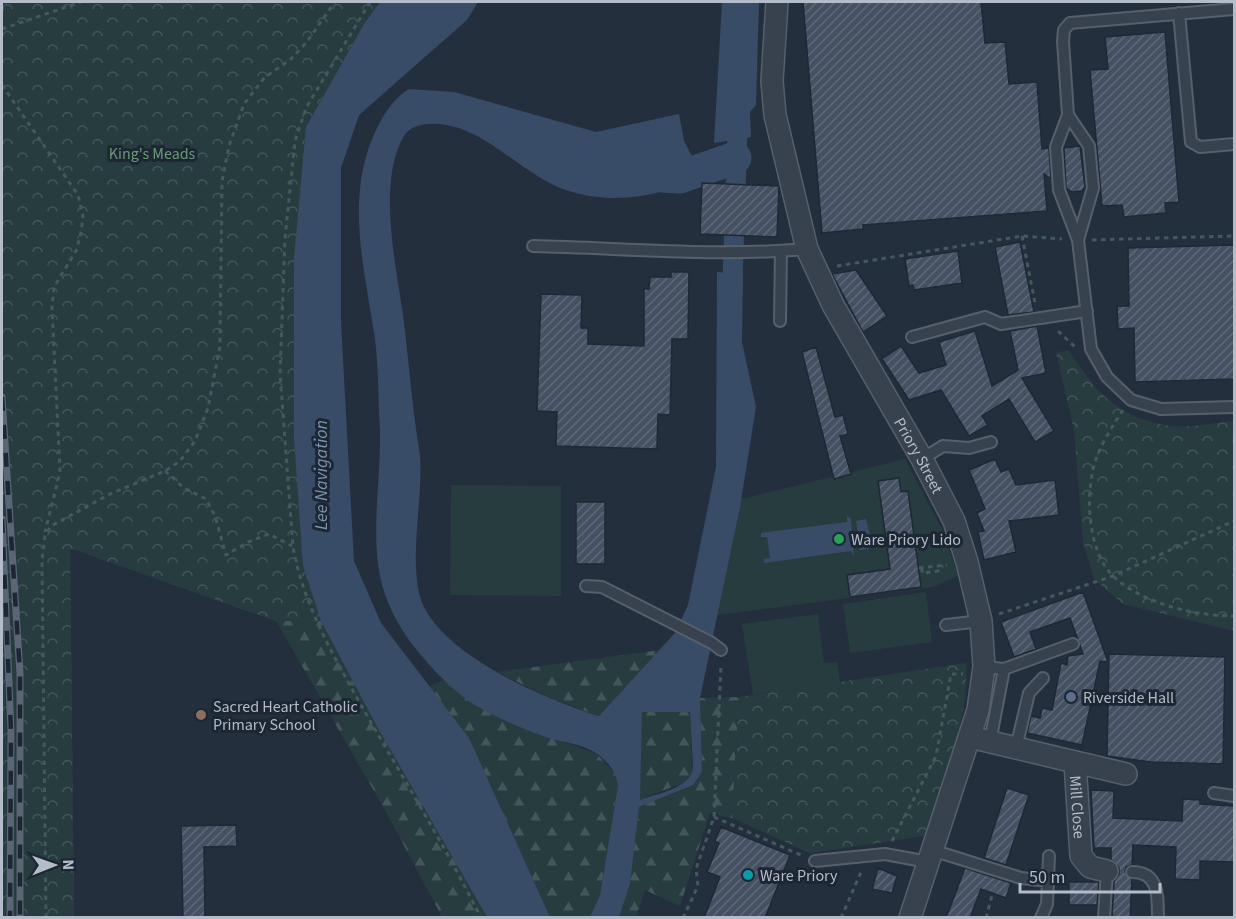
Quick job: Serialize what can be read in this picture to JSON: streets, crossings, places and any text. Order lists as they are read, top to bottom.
{
  "streets": {
    "street": ["Priory Street", "Mill Close"]
  },
  "crossings": [
    ["Priory Street", "Mill Close"]
  ],
  "water": ["Lee Navigation"],
  "parks": ["King's Meads"],
  "places": [
    "Ware Priory Lido",
    "Riverside Hall",
    "Sacred Heart Catholic Primary School",
    "Ware Priory"
  ],
  "scale_bar": "50 m",
  "north": "right"
}
